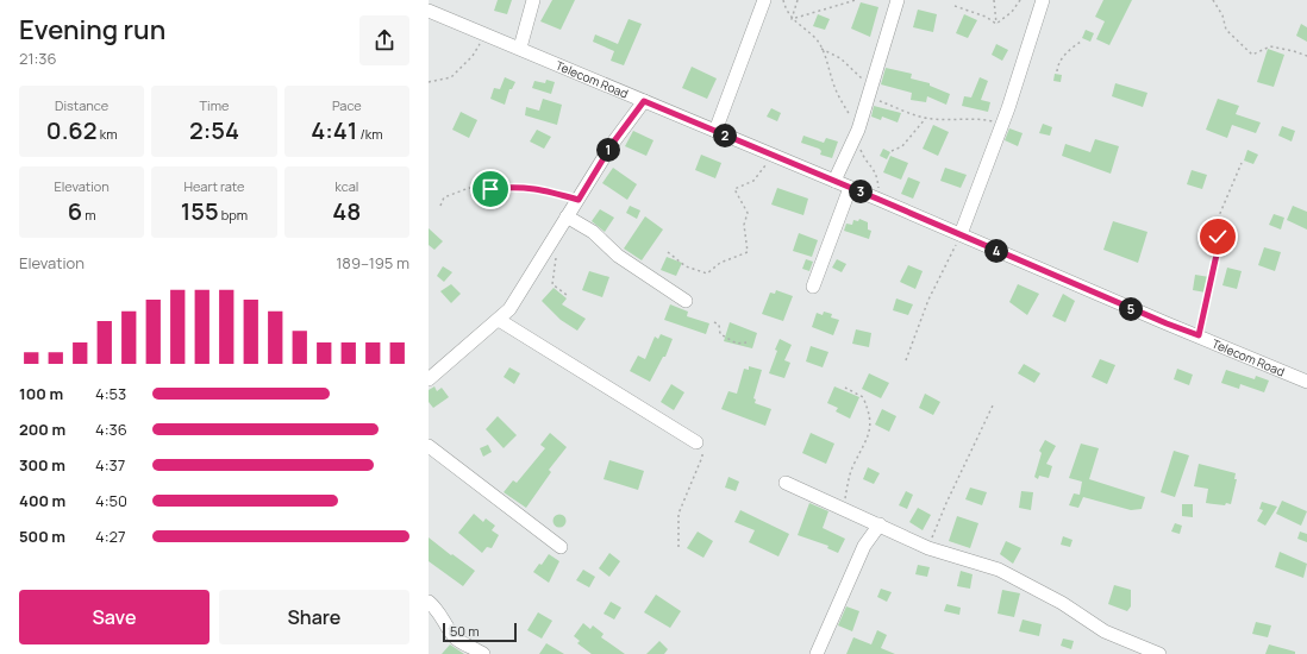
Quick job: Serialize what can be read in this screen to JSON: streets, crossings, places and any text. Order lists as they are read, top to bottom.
{
  "streets": {
    "street": ["Telecom Road"]
  },
  "scale_bar": "50 m",
  "page": {
    "heading": ["Evening run", "21:36"],
    "stats": [
      ["Distance", "0.62 km"],
      ["Time", "2:54"],
      ["Pace", "4:41 /km"],
      ["Elevation", "6 m"],
      ["Heart rate", "155 bpm"],
      ["kcal", "48"]
    ],
    "pins": [
      "2",
      "1",
      "3",
      "4",
      "5"
    ],
    "chart": ["Elevation", "189–195 m"],
    "list": [
      {
        "name": "100 m",
        "note": "4:53"
      },
      {
        "name": "200 m",
        "note": "4:36"
      },
      {
        "name": "300 m",
        "note": "4:37"
      },
      {
        "name": "400 m",
        "note": "4:50"
      },
      {
        "name": "500 m",
        "note": "4:27"
      }
    ],
    "buttons": ["Save", "Share"],
    "scale": "50 m"
  }
}
